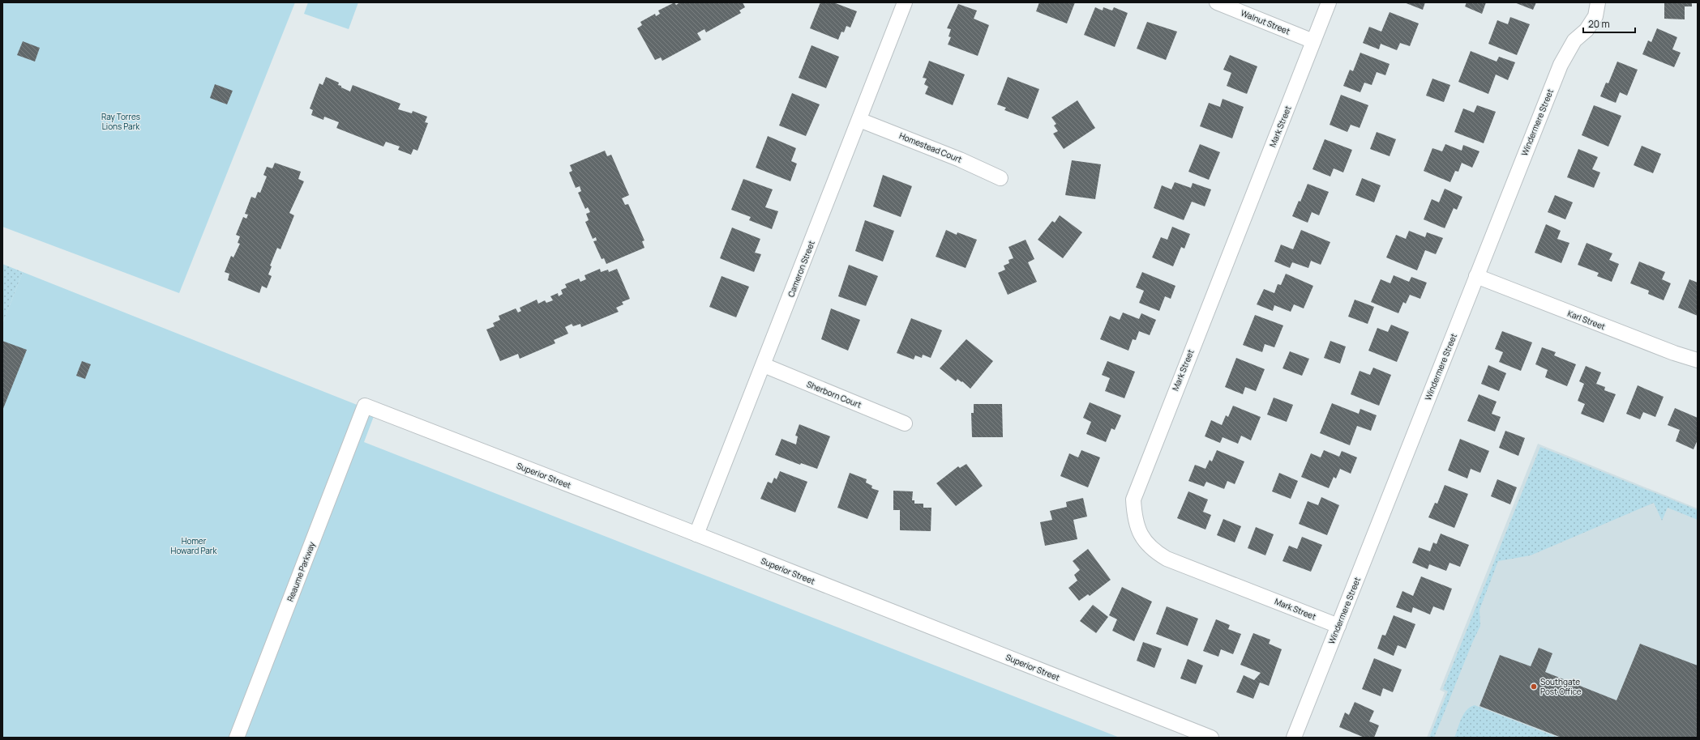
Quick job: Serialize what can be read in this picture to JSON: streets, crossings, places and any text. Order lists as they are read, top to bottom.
{
  "streets": {
    "street": [
      "Walnut Street",
      "Windermere Street",
      "Mark Street",
      "Homestead Court",
      "Cameron Street",
      "Karl Street",
      "Sherborn Court",
      "Superior Street",
      "Reaume Parkway"
    ]
  },
  "crossings": [
    ["Walnut Street", "Mark Street"],
    ["Windermere Street", "Mark Street"],
    ["Windermere Street", "Karl Street"],
    ["Homestead Court", "Cameron Street"],
    ["Cameron Street", "Sherborn Court"],
    ["Cameron Street", "Superior Street"],
    ["Superior Street", "Reaume Parkway"]
  ],
  "parks": ["Ray Torres Lions Park", "Homer Howard Park"],
  "places": ["Southgate Post Office"],
  "scale_bar": "20 m"
}
